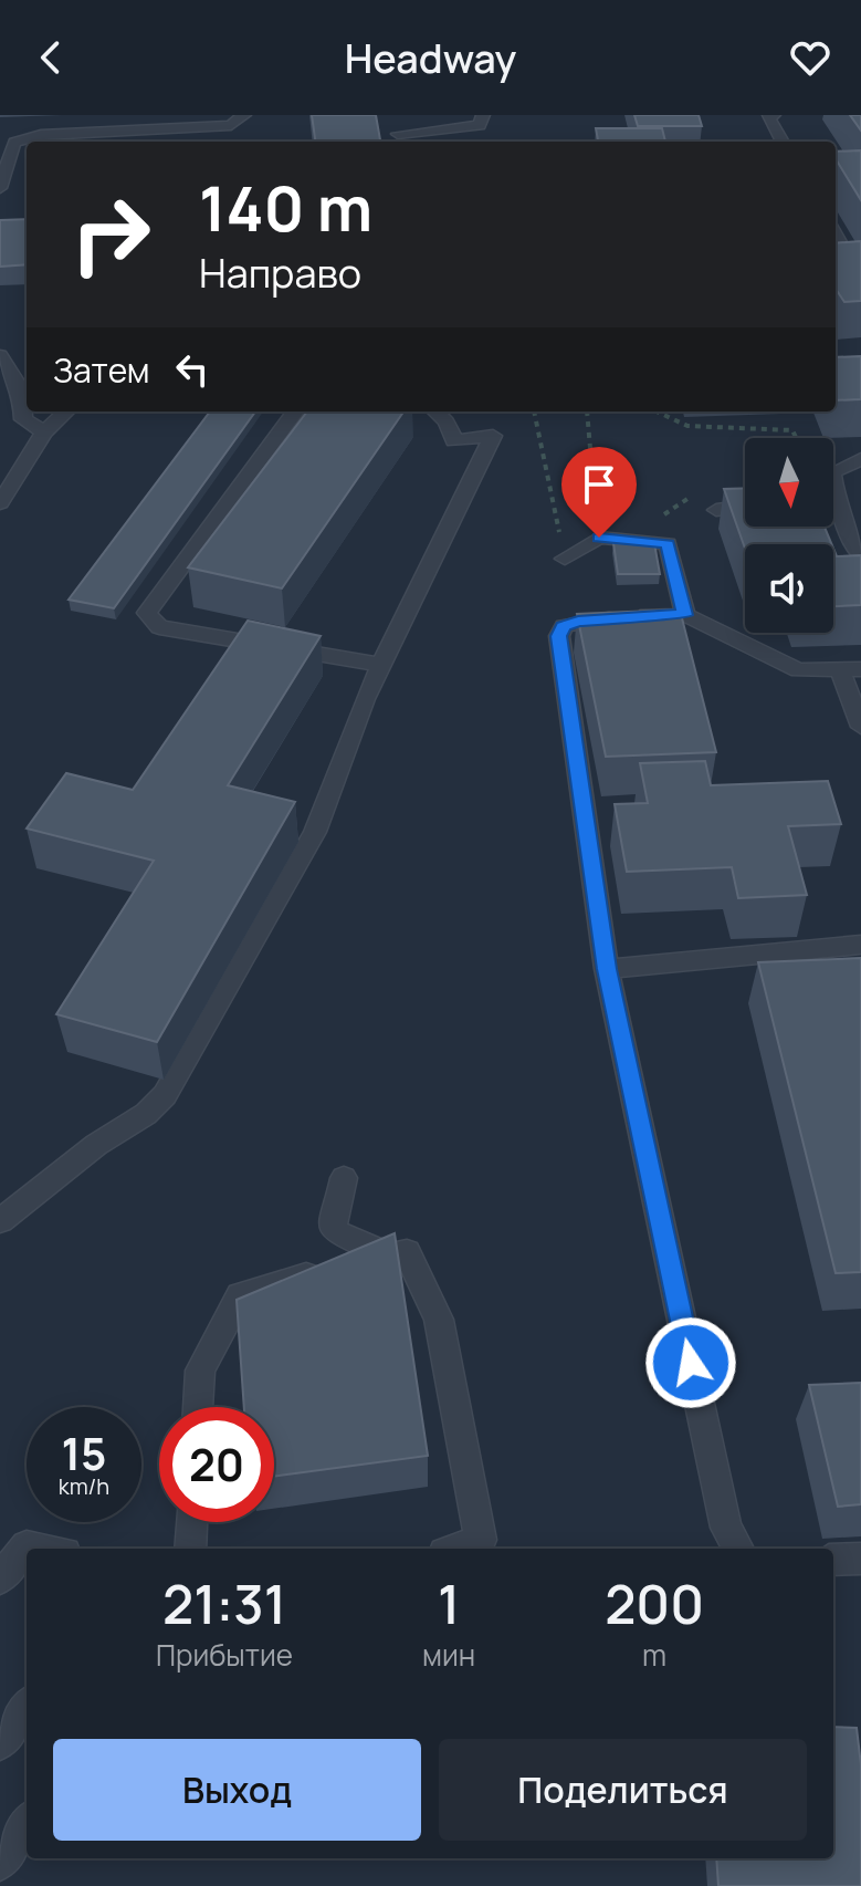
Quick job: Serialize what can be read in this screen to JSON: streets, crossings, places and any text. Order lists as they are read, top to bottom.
{
  "north": "bottom",
  "page": {
    "header": "Headway",
    "turn": ["140 m", "Направо"],
    "then": "Затем",
    "speed": "15 km/h",
    "limit": "20",
    "eta": [
      "21:31",
      "Прибытие",
      "1",
      "мин",
      "200",
      "m"
    ],
    "buttons": ["Выход", "Поделиться"]
  }
}
